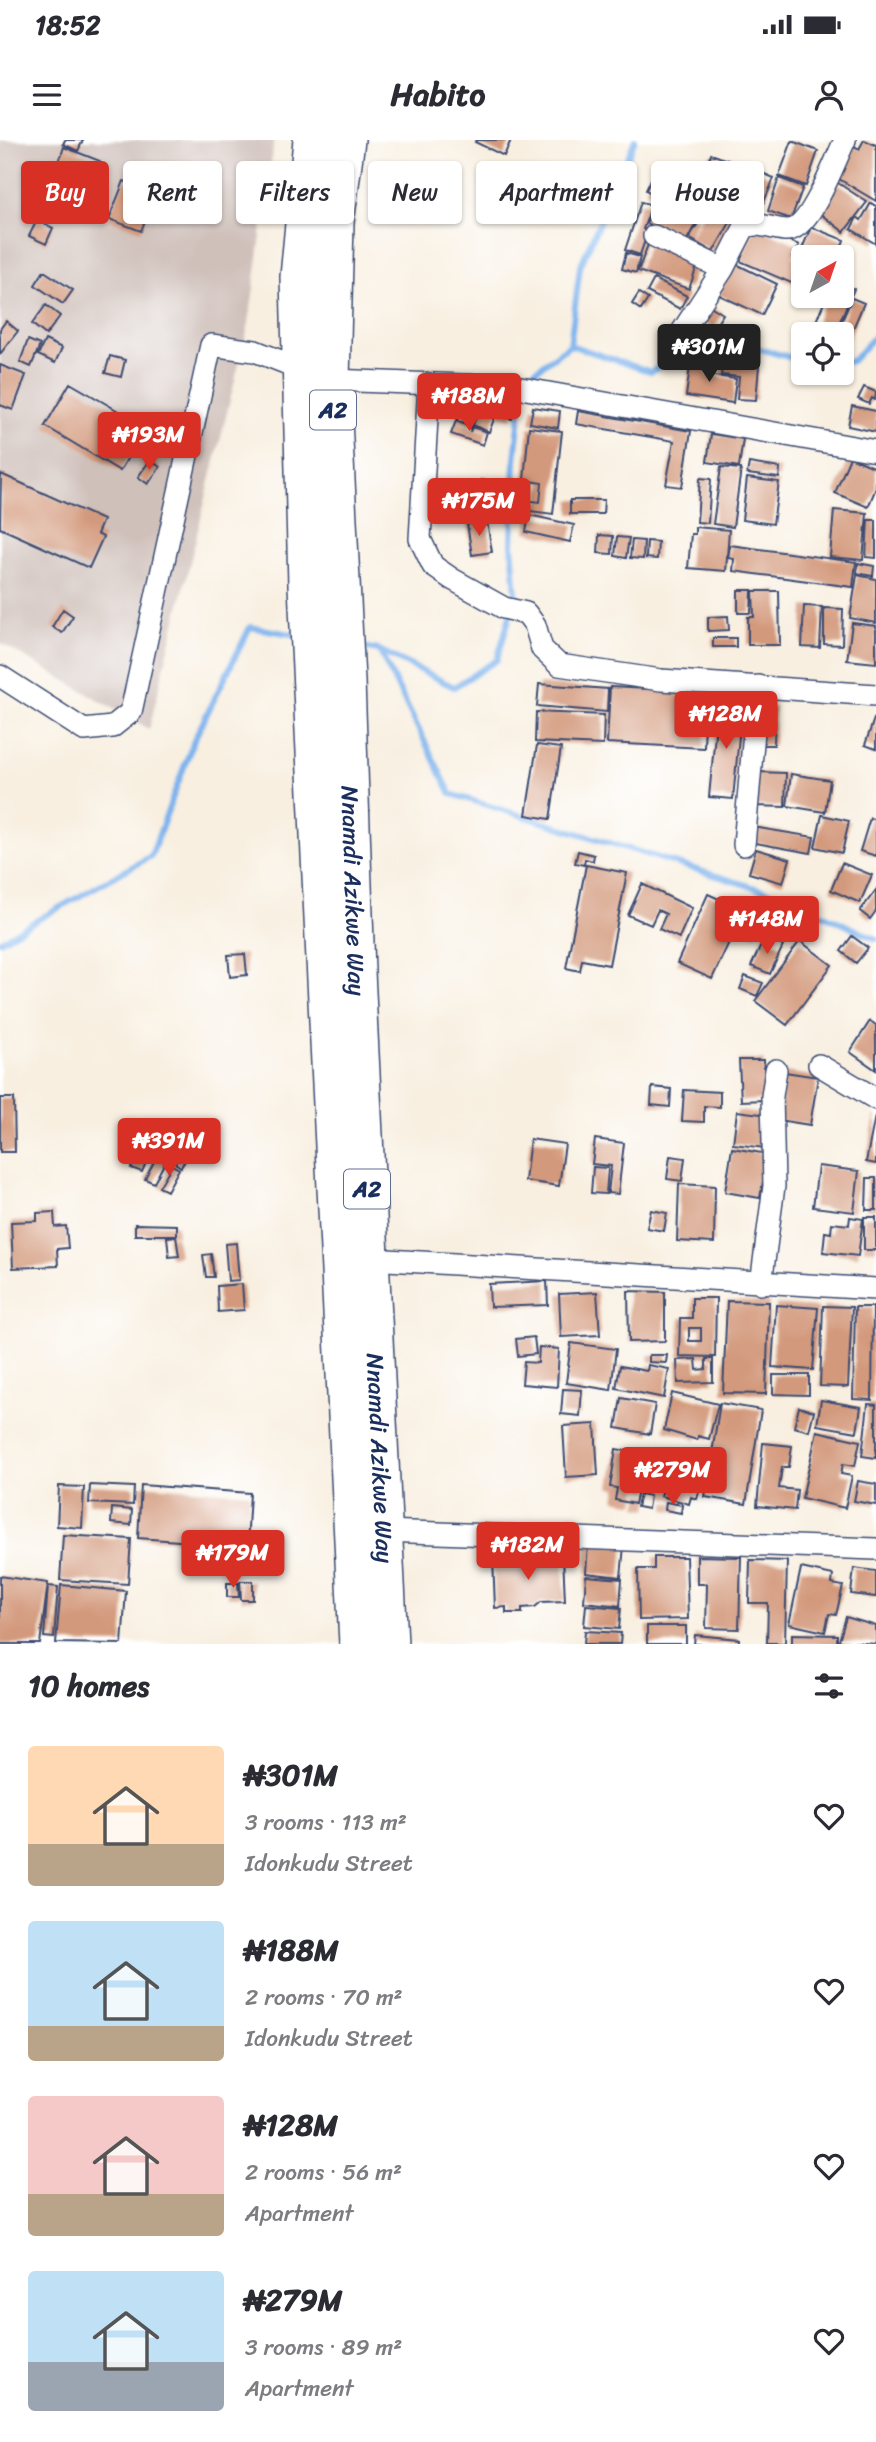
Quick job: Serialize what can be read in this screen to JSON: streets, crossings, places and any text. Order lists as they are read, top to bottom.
{
  "streets": {
    "highway": ["A2", "Nnamdi Azikwe Way"]
  },
  "north": "top right",
  "page": {
    "status": "18:52",
    "header": "Habito",
    "chip": [
      "Buy",
      "Rent",
      "Filters",
      "New",
      "Apartment",
      "House"
    ],
    "price": [
      "₦301M",
      "₦188M",
      "₦193M",
      "₦175M",
      "₦128M",
      "₦148M",
      "₦391M",
      "₦279M",
      "₦182M",
      "₦179M"
    ],
    "heading": "10 homes",
    "list": [
      {
        "name": "₦301M",
        "note": "3 rooms · 113 m² · Idonkudu Street"
      },
      {
        "name": "₦188M",
        "note": "2 rooms · 70 m² · Idonkudu Street"
      },
      {
        "name": "₦128M",
        "note": "2 rooms · 56 m² · Apartment"
      },
      {
        "name": "₦279M",
        "note": "3 rooms · 89 m² · Apartment"
      }
    ]
  }
}
